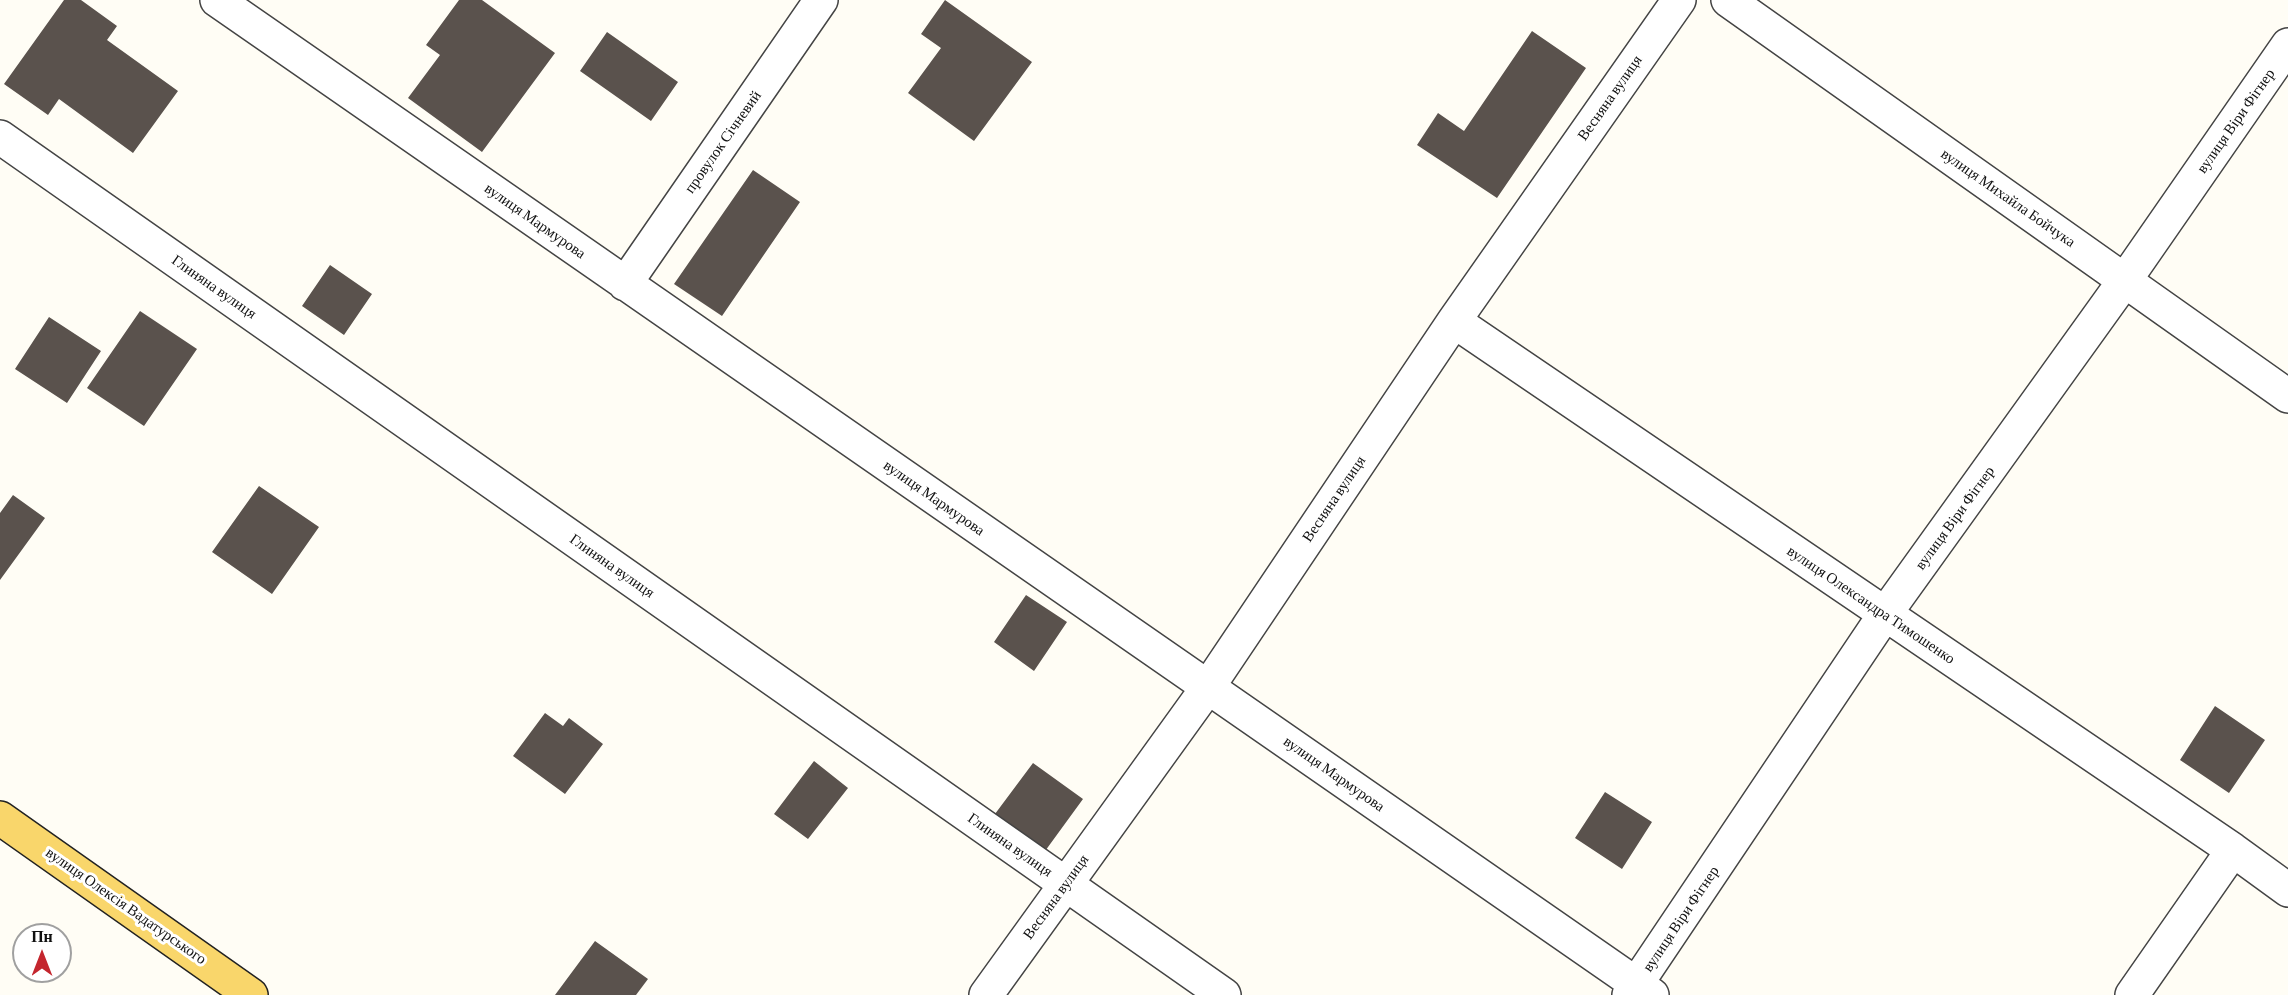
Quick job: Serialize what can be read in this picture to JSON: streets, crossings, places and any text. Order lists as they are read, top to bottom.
{
  "streets": {
    "main road": ["вулиця Олексія Вадатурського"],
    "street": [
      "Весняна вулиця",
      "вулиця Віри Фігнер",
      "провулок Січневий",
      "вулиця Михайла Бойчука",
      "вулиця Мармурова",
      "Глиняна вулиця",
      "вулиця Олександра Тимошенко"
    ]
  },
  "crossings": [
    ["Весняна вулиця", "вулиця Мармурова"],
    ["Весняна вулиця", "Глиняна вулиця"],
    ["Весняна вулиця", "вулиця Олександра Тимошенко"],
    ["вулиця Віри Фігнер", "вулиця Михайла Бойчука"],
    ["вулиця Віри Фігнер", "вулиця Мармурова"],
    ["вулиця Віри Фігнер", "вулиця Олександра Тимошенко"],
    ["провулок Січневий", "вулиця Мармурова"]
  ],
  "north": "top"
}
